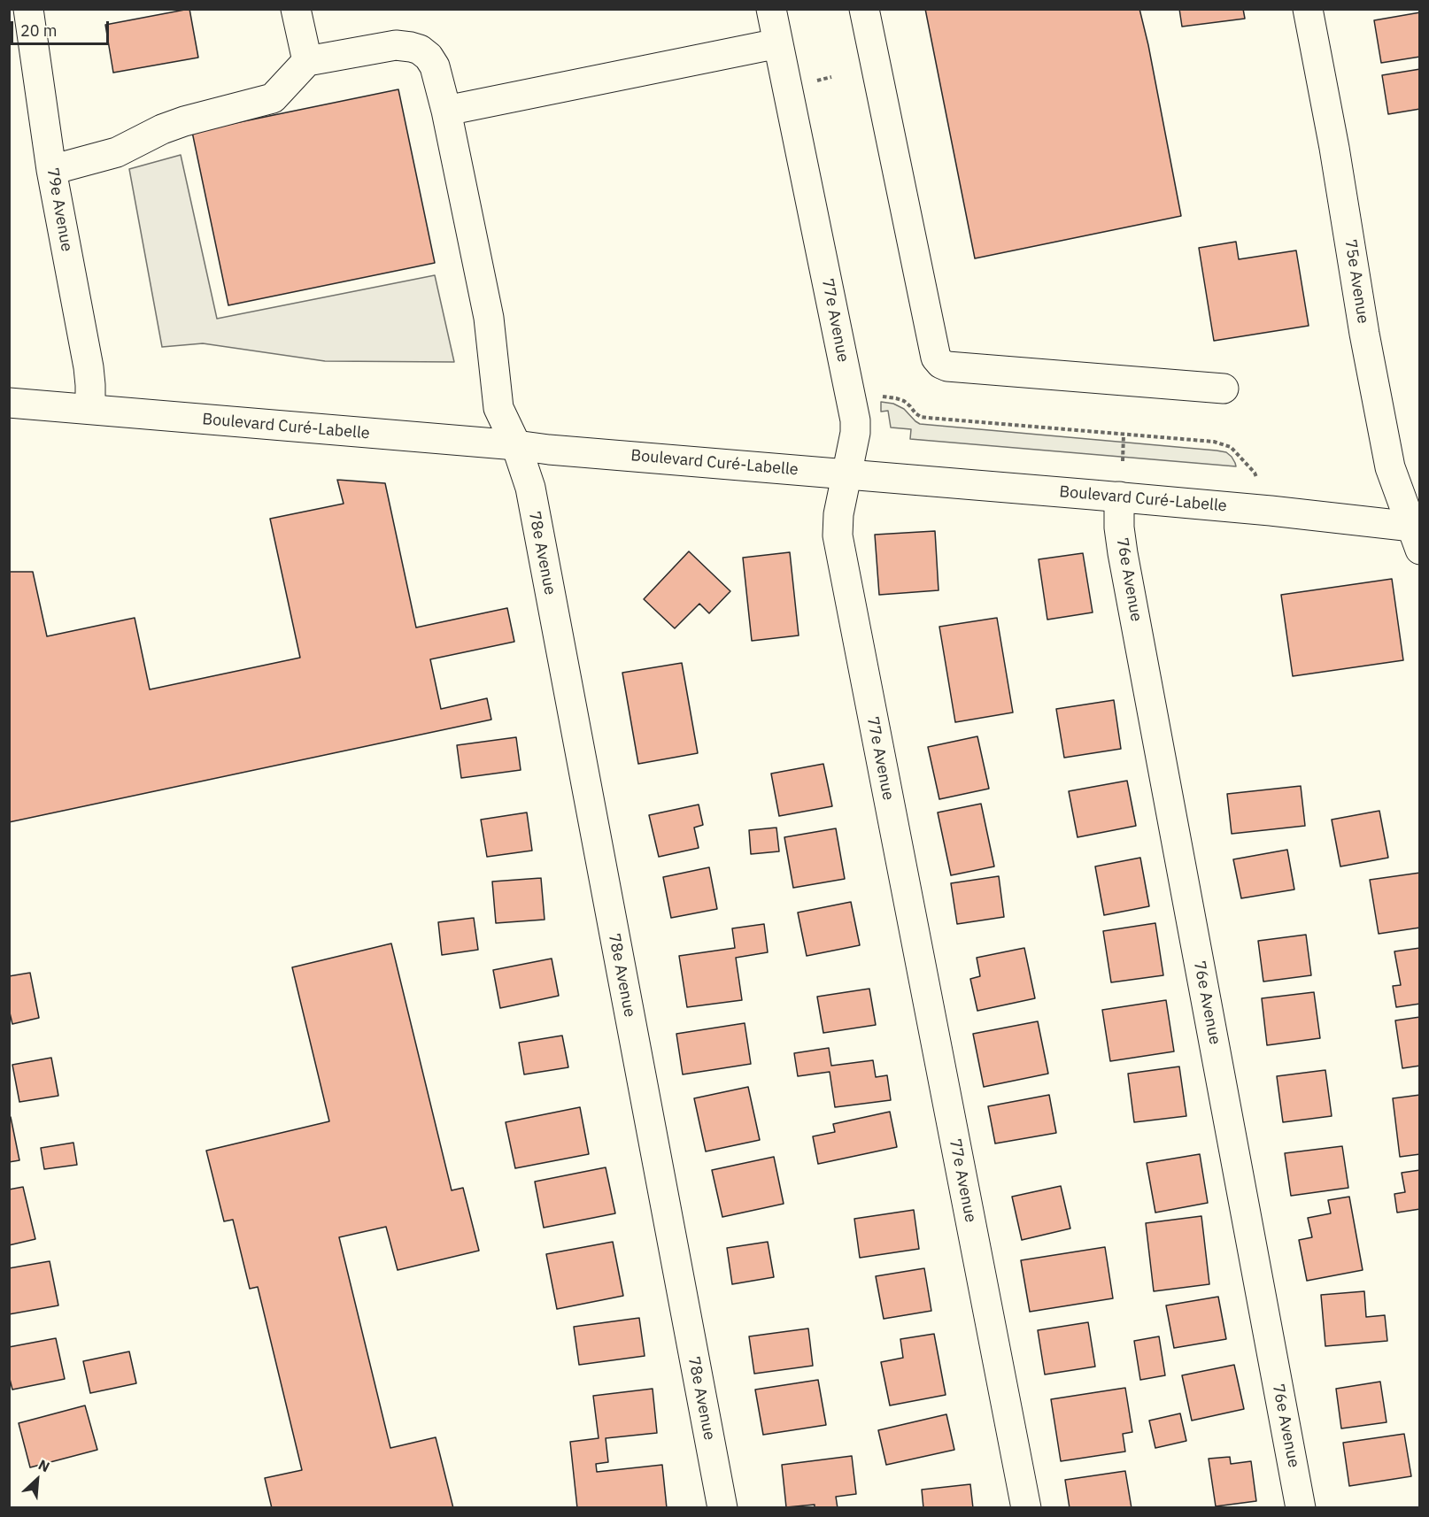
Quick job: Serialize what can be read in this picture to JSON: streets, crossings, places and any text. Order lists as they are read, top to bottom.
{
  "streets": {
    "street": [
      "79e Avenue",
      "75e Avenue",
      "77e Avenue",
      "Boulevard Curé-Labelle",
      "78e Avenue",
      "76e Avenue"
    ]
  },
  "crossings": [
    ["79e Avenue", "Boulevard Curé-Labelle"],
    ["75e Avenue", "Boulevard Curé-Labelle"],
    ["77e Avenue", "Boulevard Curé-Labelle"],
    ["Boulevard Curé-Labelle", "78e Avenue"],
    ["Boulevard Curé-Labelle", "76e Avenue"]
  ],
  "scale_bar": "20 m",
  "north": "top right"
}
